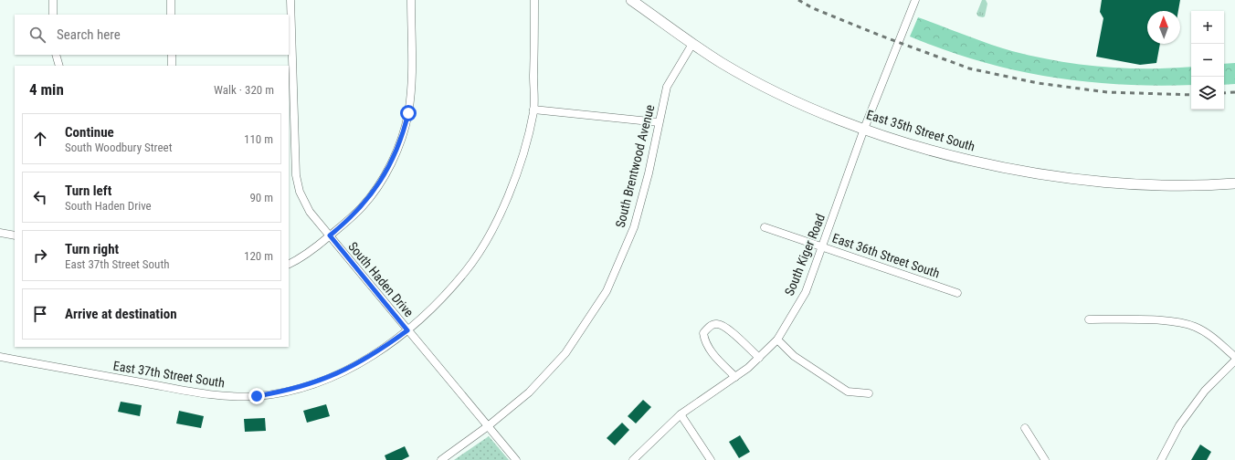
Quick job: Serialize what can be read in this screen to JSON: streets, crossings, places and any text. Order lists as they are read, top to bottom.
{
  "streets": {
    "main road": ["East 35th Street South"],
    "street": [
      "South Brentwood Avenue",
      "South Kiger Road",
      "East 36th Street South",
      "South Haden Drive",
      "East 37th Street South"
    ]
  },
  "crossings": [
    ["East 35th Street South", "South Brentwood Avenue"],
    ["East 35th Street South", "South Kiger Road"],
    ["South Brentwood Avenue", "South Haden Drive"],
    ["South Kiger Road", "East 36th Street South"],
    ["South Haden Drive", "East 37th Street South"]
  ],
  "north": "top",
  "page": {
    "map_buttons": ["+", "−"],
    "search": "Search here",
    "heading": ["4 min", "Walk · 320 m"],
    "list": [
      ["Continue", "South Woodbury Street", "110 m"],
      ["Turn left", "South Haden Drive", "90 m"],
      ["Turn right", "East 37th Street South", "120 m"],
      "Arrive at destination"
    ]
  }
}
